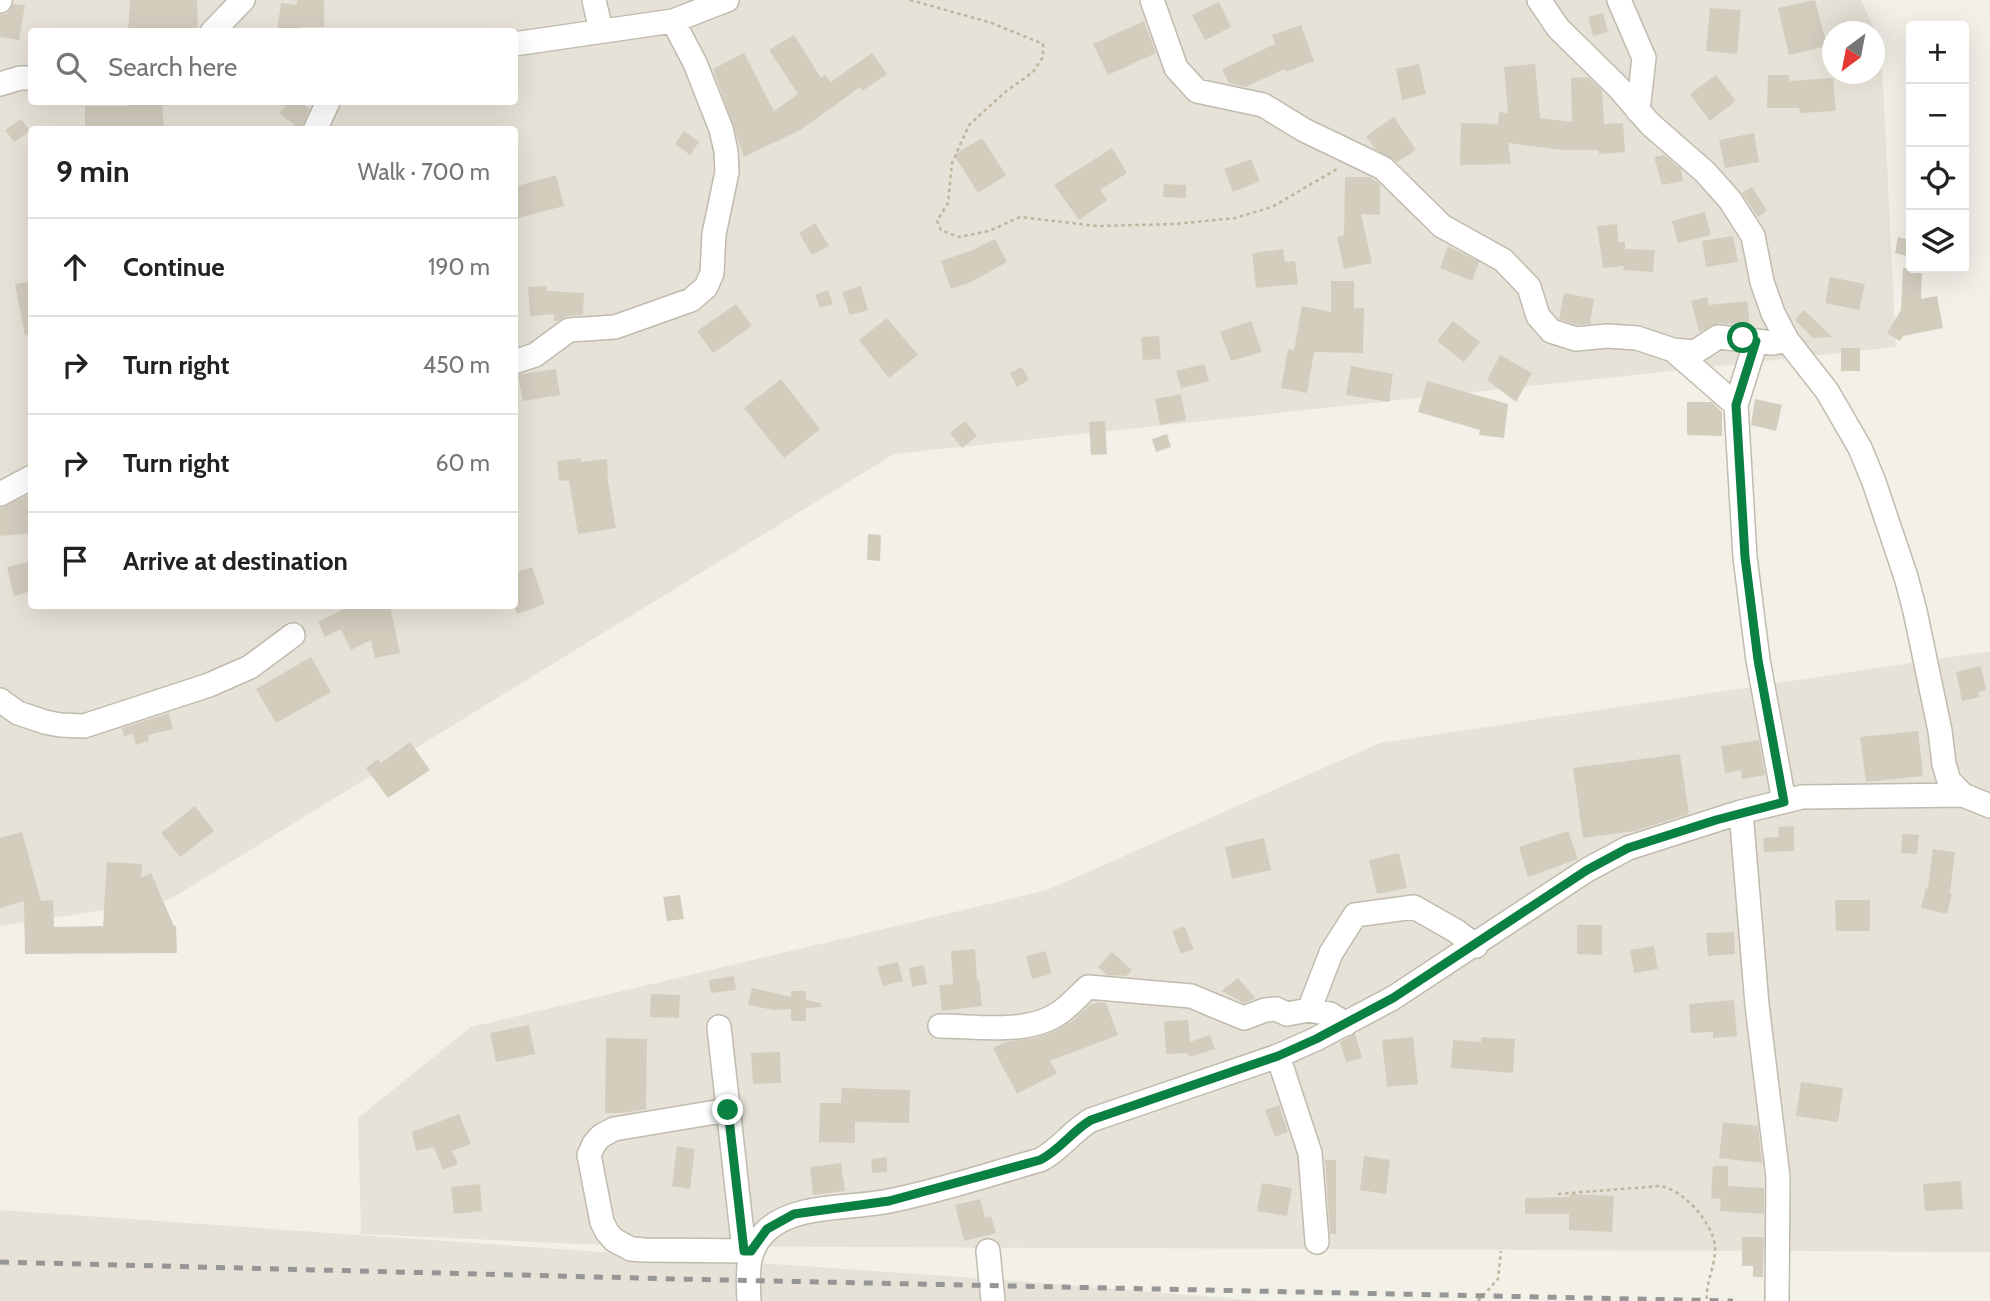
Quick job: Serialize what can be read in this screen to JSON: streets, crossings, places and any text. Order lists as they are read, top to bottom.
{
  "north": "bottom left",
  "page": {
    "map_buttons": ["+", "−"],
    "search": "Search here",
    "heading": ["9 min", "Walk · 700 m"],
    "list": [
      ["Continue", "190 m"],
      ["Turn right", "450 m"],
      ["Turn right", "60 m"],
      "Arrive at destination"
    ]
  }
}
